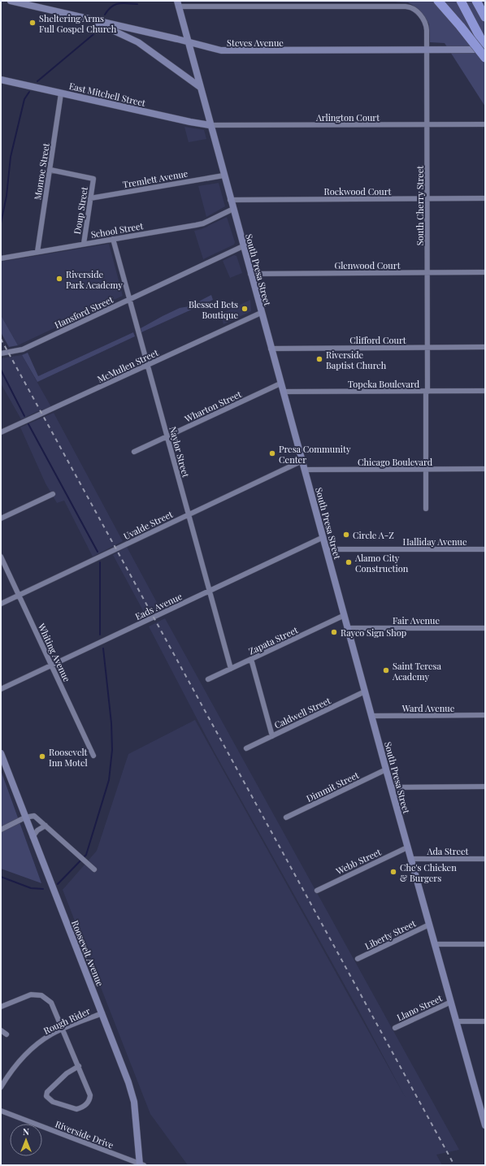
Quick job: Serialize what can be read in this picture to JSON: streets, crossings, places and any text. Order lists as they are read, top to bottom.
{
  "streets": {
    "main road": [
      "Steves Avenue",
      "East Mitchell Street",
      "South Presa Street",
      "Roosevelt Avenue"
    ],
    "street": [
      "Arlington Court",
      "Monroe Street",
      "Tremlett Avenue",
      "Rockwood Court",
      "South Cherry Street",
      "Doup Street",
      "School Street",
      "Glenwood Court",
      "Hansford Street",
      "Clifford Court",
      "McMullen Street",
      "Topeka Boulevard",
      "Wharton Street",
      "Naylor Street",
      "Chicago Boulevard",
      "Uvalde Street",
      "Halliday Avenue",
      "Eads Avenue",
      "Fair Avenue",
      "Zapata Street",
      "Whiting Avenue",
      "Ward Avenue",
      "Caldwell Street",
      "Dimmit Street",
      "Ada Street",
      "Webb Street",
      "Liberty Street",
      "Llano Street",
      "Rough Rider",
      "Riverside Drive"
    ]
  },
  "crossings": [
    ["Steves Avenue", "South Cherry Street"],
    ["Steves Avenue", "South Presa Street"],
    ["East Mitchell Street", "Arlington Court"],
    ["East Mitchell Street", "Monroe Street"],
    ["East Mitchell Street", "South Presa Street"],
    ["Arlington Court", "South Cherry Street"],
    ["Arlington Court", "South Presa Street"],
    ["Monroe Street", "Doup Street"],
    ["Monroe Street", "School Street"],
    ["Tremlett Avenue", "Doup Street"],
    ["Tremlett Avenue", "South Presa Street"],
    ["Rockwood Court", "South Cherry Street"],
    ["Rockwood Court", "South Presa Street"],
    ["South Cherry Street", "Glenwood Court"],
    ["South Cherry Street", "South Presa Street"],
    ["South Cherry Street", "Clifford Court"],
    ["South Cherry Street", "Topeka Boulevard"],
    ["South Cherry Street", "Chicago Boulevard"],
    ["Doup Street", "School Street"],
    ["School Street", "South Presa Street"],
    ["School Street", "Naylor Street"],
    ["Glenwood Court", "South Presa Street"],
    ["South Presa Street", "Hansford Street"],
    ["South Presa Street", "Clifford Court"],
    ["South Presa Street", "McMullen Street"],
    ["South Presa Street", "Topeka Boulevard"],
    ["South Presa Street", "Wharton Street"],
    ["South Presa Street", "Chicago Boulevard"],
    ["South Presa Street", "Uvalde Street"],
    ["South Presa Street", "Halliday Avenue"],
    ["South Presa Street", "Eads Avenue"],
    ["South Presa Street", "Fair Avenue"],
    ["South Presa Street", "Zapata Street"],
    ["South Presa Street", "Ward Avenue"],
    ["South Presa Street", "Caldwell Street"],
    ["South Presa Street", "Dimmit Street"],
    ["South Presa Street", "Ada Street"],
    ["South Presa Street", "Webb Street"],
    ["South Presa Street", "Liberty Street"],
    ["South Presa Street", "Llano Street"],
    ["Hansford Street", "Naylor Street"],
    ["McMullen Street", "Naylor Street"],
    ["Wharton Street", "Naylor Street"],
    ["Naylor Street", "Uvalde Street"],
    ["Naylor Street", "Eads Avenue"],
    ["Naylor Street", "Zapata Street"],
    ["Uvalde Street", "Whiting Avenue"],
    ["Eads Avenue", "Whiting Avenue"],
    ["Roosevelt Avenue", "Rough Rider"],
    ["Roosevelt Avenue", "Riverside Drive"]
  ],
  "places": [
    "Sheltering Arms Full Gospel Church",
    "Riverside Park Academy",
    "Blessed Bets Boutique",
    "Riverside Baptist Church",
    "Presa Community Center",
    "Circle A-Z",
    "Alamo City Construction",
    "Rayco Sign Shop",
    "Saint Teresa Academy",
    "Roosevelt Inn Motel",
    "Che's Chicken & Burgers"
  ],
  "north": "top"
}
